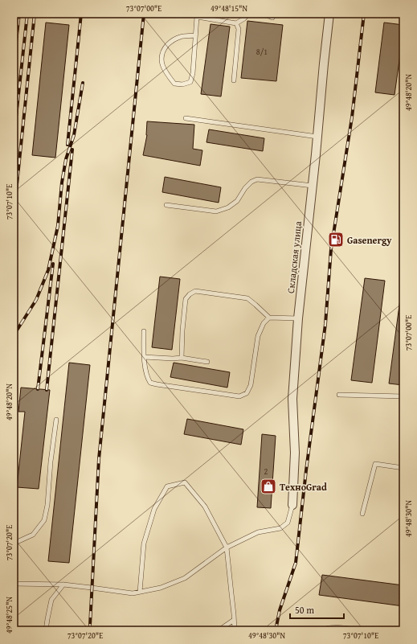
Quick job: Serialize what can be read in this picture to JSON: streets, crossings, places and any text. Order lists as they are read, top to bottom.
{
  "streets": {
    "street": ["Складская улица"]
  },
  "places": {
    "fuel station": ["Gasenergy"],
    "shop": ["ТехноGrad"]
  },
  "house_numbers": ["8/1", "2"],
  "scale_bar": "50 m",
  "coordinates": [
    "73°07'00\"E",
    "49°48'15\"N",
    "49°48'20\"N",
    "73°07'10\"E",
    "49°48'30\"N",
    "73°07'20\"E",
    "49°48'25\"N"
  ]
}
